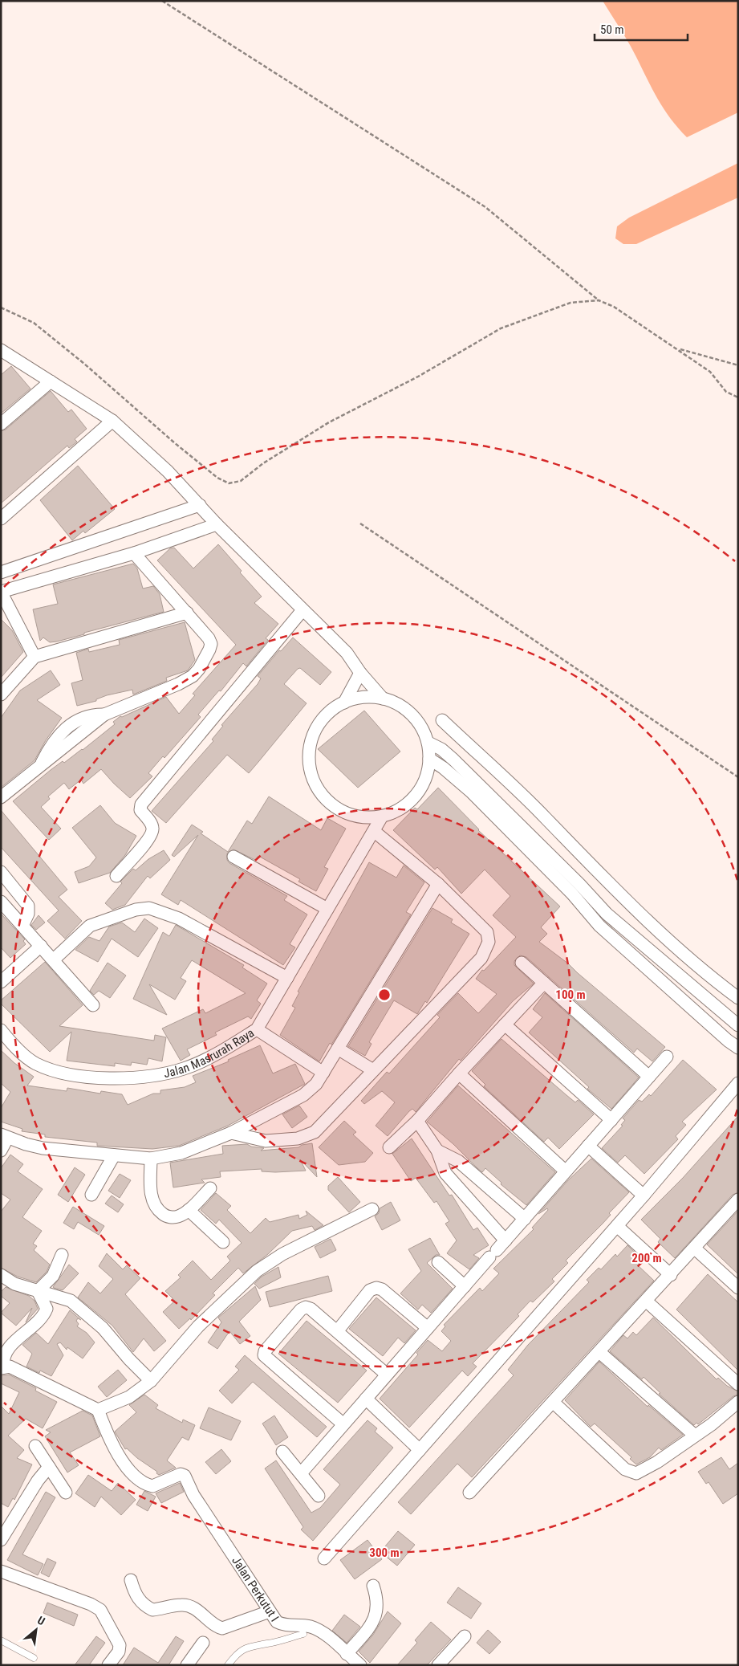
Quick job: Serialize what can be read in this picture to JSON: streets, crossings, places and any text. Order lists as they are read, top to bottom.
{
  "streets": {
    "street": ["Jalan Masrurah Raya", "Jalan Perkutut I"]
  },
  "scale_bar": "50 m",
  "north": "top right",
  "rings": ["100 m", "200 m", "300 m"]
}
